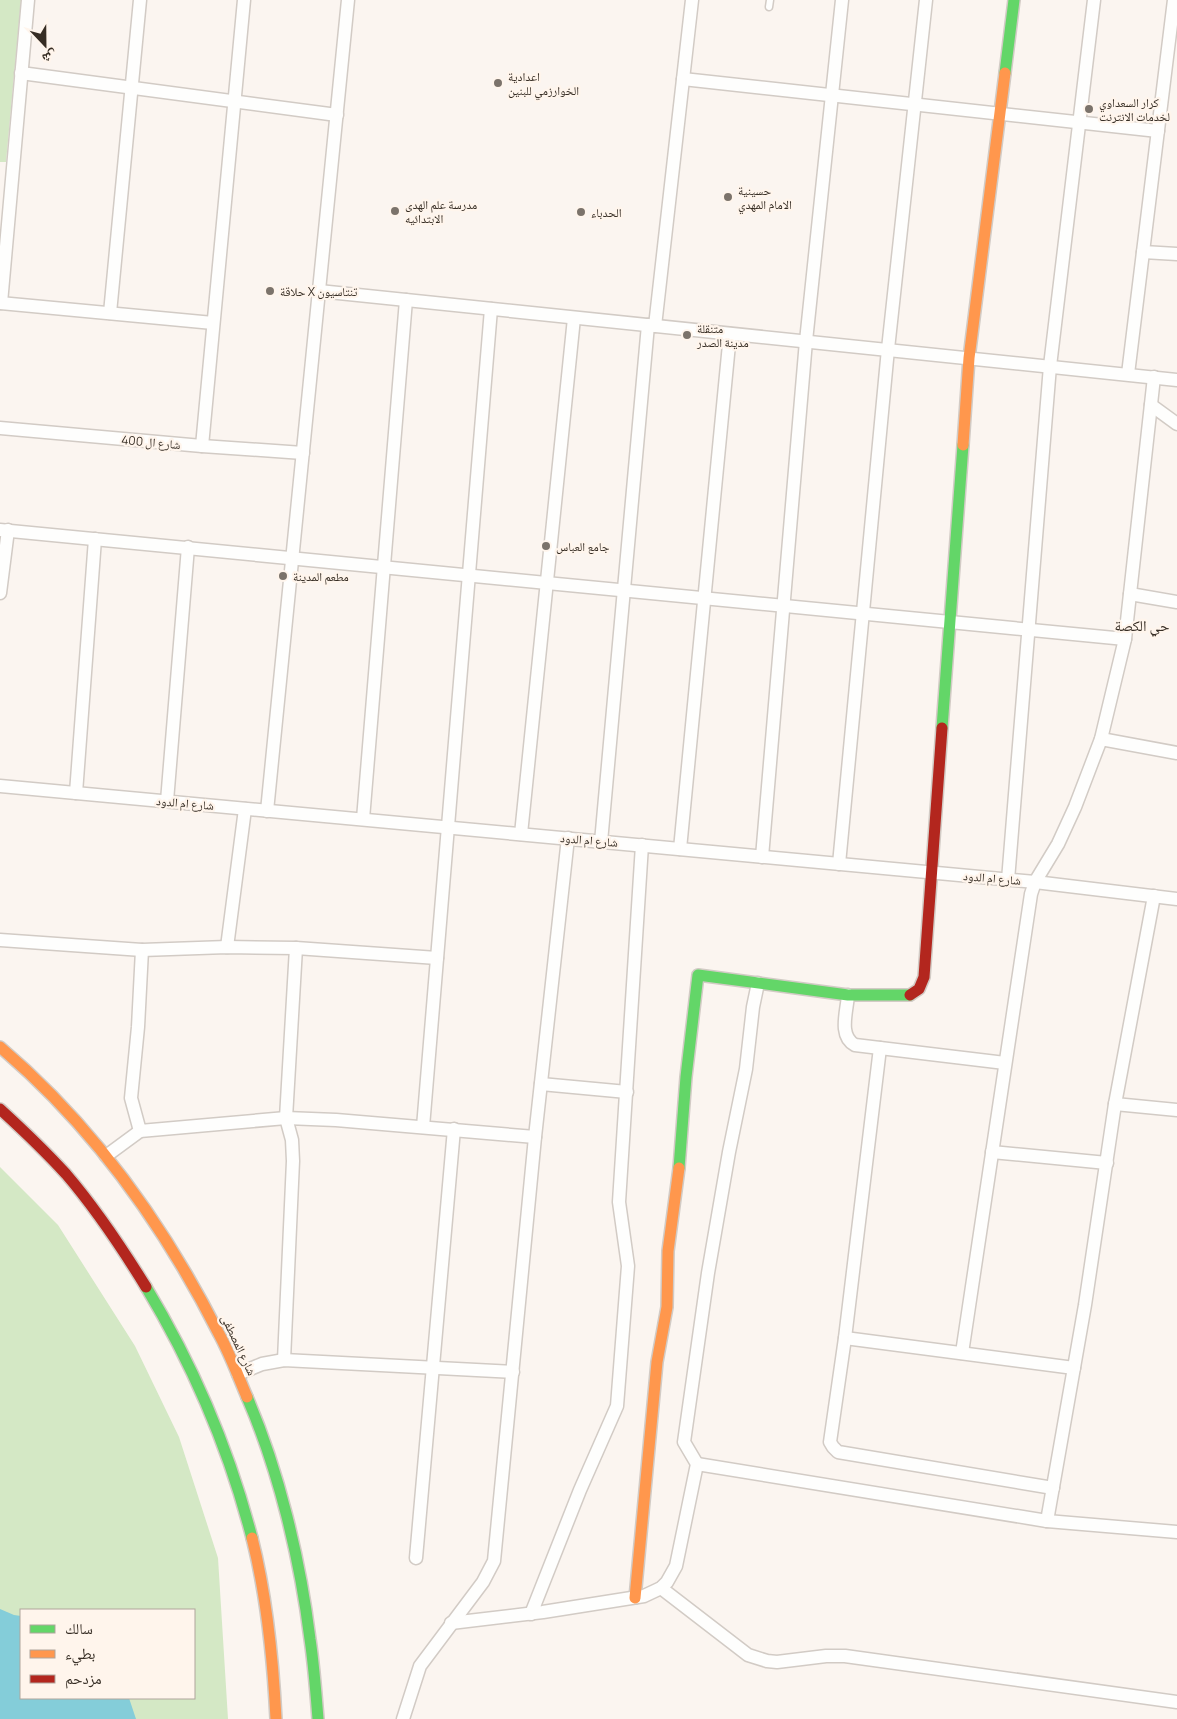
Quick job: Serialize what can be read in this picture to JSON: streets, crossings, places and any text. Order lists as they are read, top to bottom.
{
  "streets": {
    "main road": ["شارع المصطفى"],
    "street": ["شارع ال 400", "شارع ام الدود"]
  },
  "districts": ["حي الكصة"],
  "places": [
    "اعدادية الخوارزمي للبنين",
    "كرار السعداوي لخدمات الانترنت",
    "حسينية الامام المهدي",
    "مدرسة علم الهدى الابتدائيه",
    "الحدباء",
    "حلاقة X تنتاسيون",
    "متنقلة مدينة الصدر",
    "جامع العباس",
    "مطعم المدينة"
  ],
  "legend": ["سالك", "بطيء", "مزدحم"],
  "north": "bottom"
}
